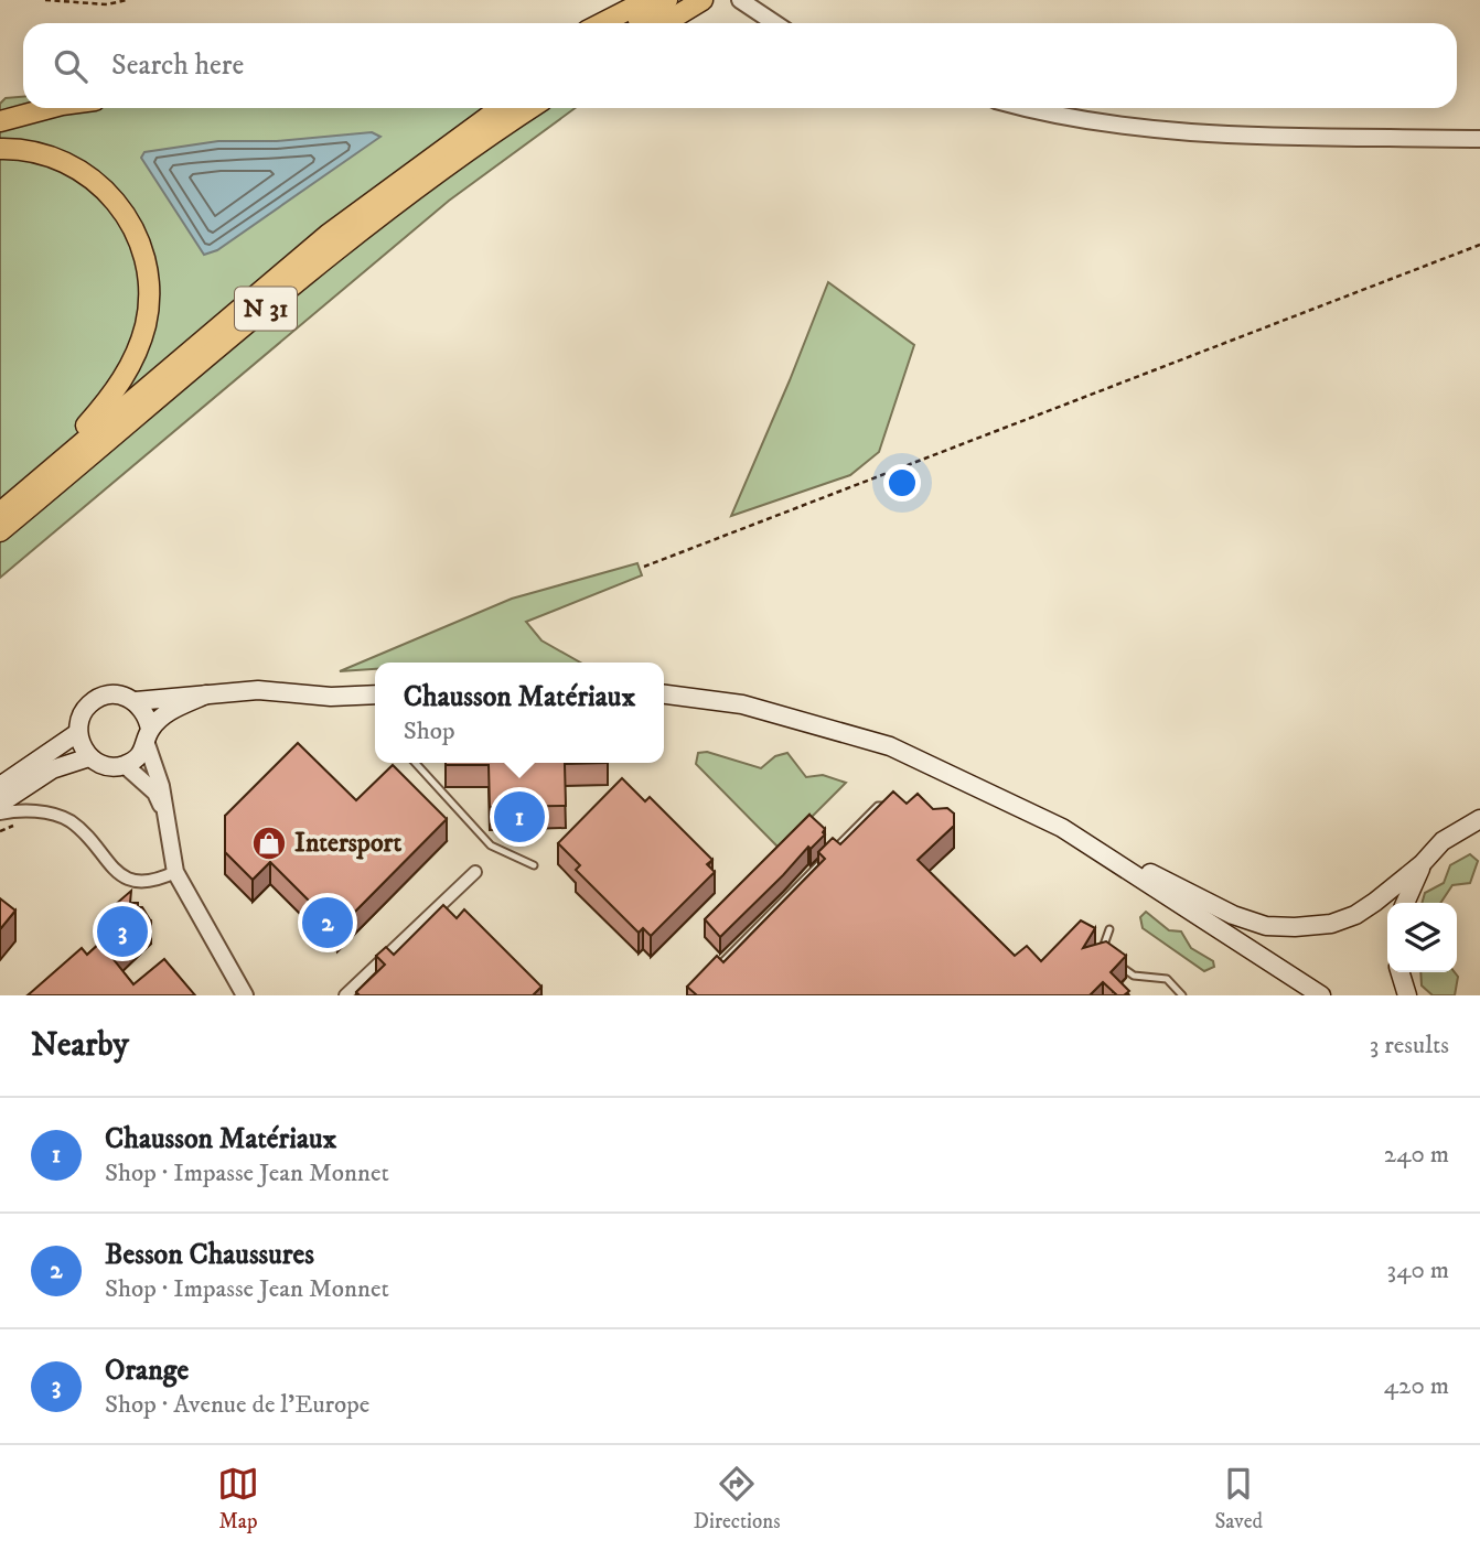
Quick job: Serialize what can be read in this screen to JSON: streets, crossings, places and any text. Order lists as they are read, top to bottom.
{
  "streets": {
    "highway": ["N 31"]
  },
  "places": {
    "shop": ["Intersport"]
  },
  "page": {
    "search": "Search here",
    "popup": ["Chausson Matériaux", "Shop"],
    "pins": ["1", "2", "3"],
    "heading": ["Nearby", "3 results"],
    "list": [
      {
        "mark": "1",
        "name": "Chausson Matériaux",
        "note": "Shop · Impasse Jean Monnet",
        "value": "240 m"
      },
      {
        "mark": "2",
        "name": "Besson Chaussures",
        "note": "Shop · Impasse Jean Monnet",
        "value": "340 m"
      },
      {
        "mark": "3",
        "name": "Orange",
        "note": "Shop · Avenue de l'Europe",
        "value": "420 m"
      }
    ],
    "nav": ["Map", "Directions", "Saved"]
  }
}
